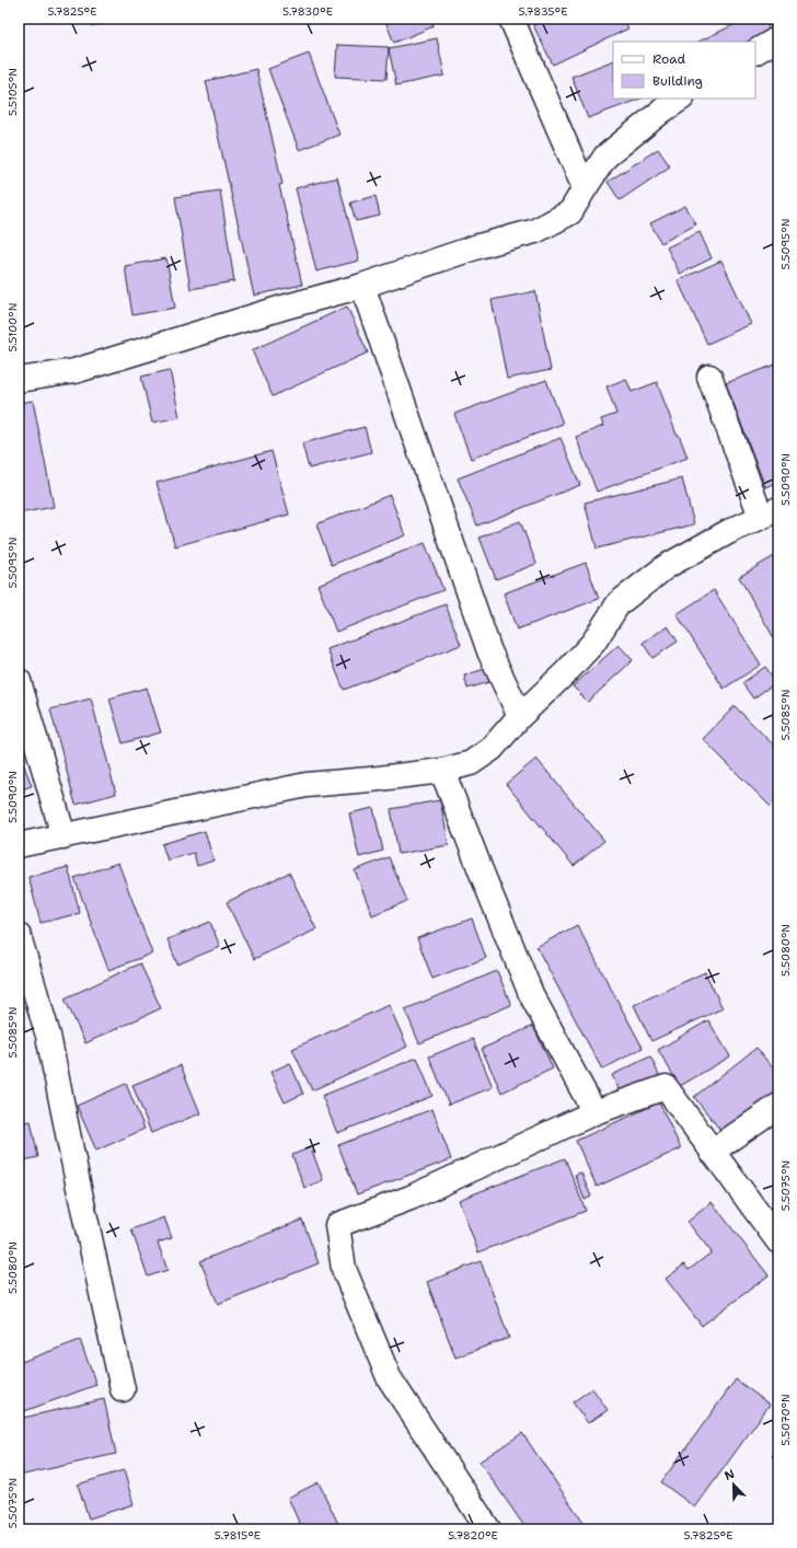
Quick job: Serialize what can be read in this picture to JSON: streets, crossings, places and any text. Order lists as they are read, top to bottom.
{
  "legend": ["Road", "Building"],
  "north": "top left",
  "coordinates": [
    "5.7825°E",
    "5.7830°E",
    "5.7835°E",
    "5.5105°N",
    "5.5095°N",
    "5.5100°N",
    "5.5090°N",
    "5.5085°N",
    "5.5080°N",
    "5.5075°N",
    "5.5070°N",
    "5.7815°E",
    "5.7820°E"
  ]
}
